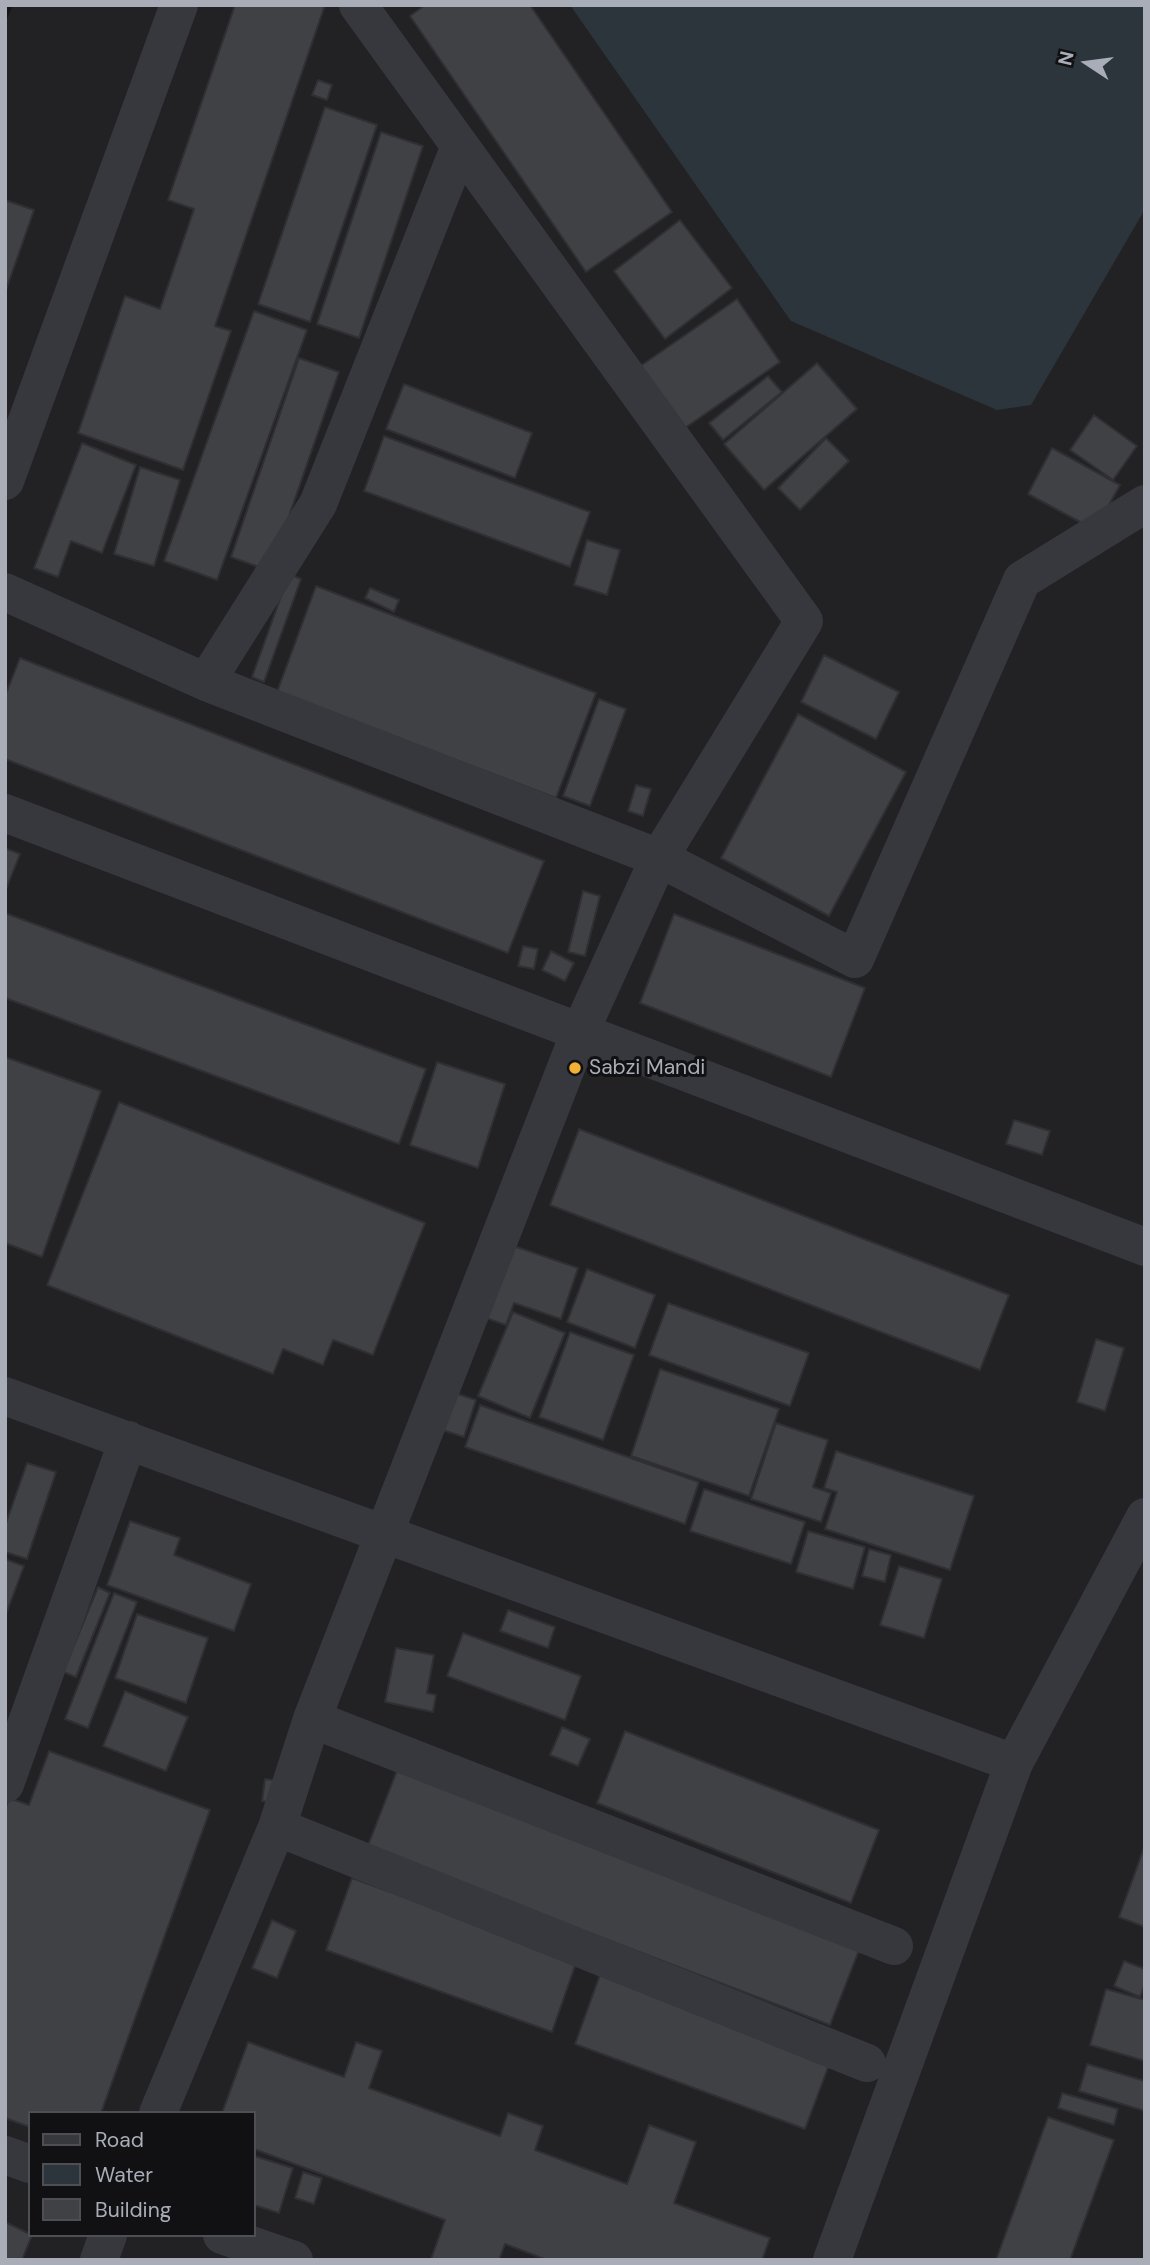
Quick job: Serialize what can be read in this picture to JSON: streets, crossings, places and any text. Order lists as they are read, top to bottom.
{
  "places": ["Sabzi Mandi"],
  "legend": ["Road", "Water", "Building"],
  "north": "left"
}
